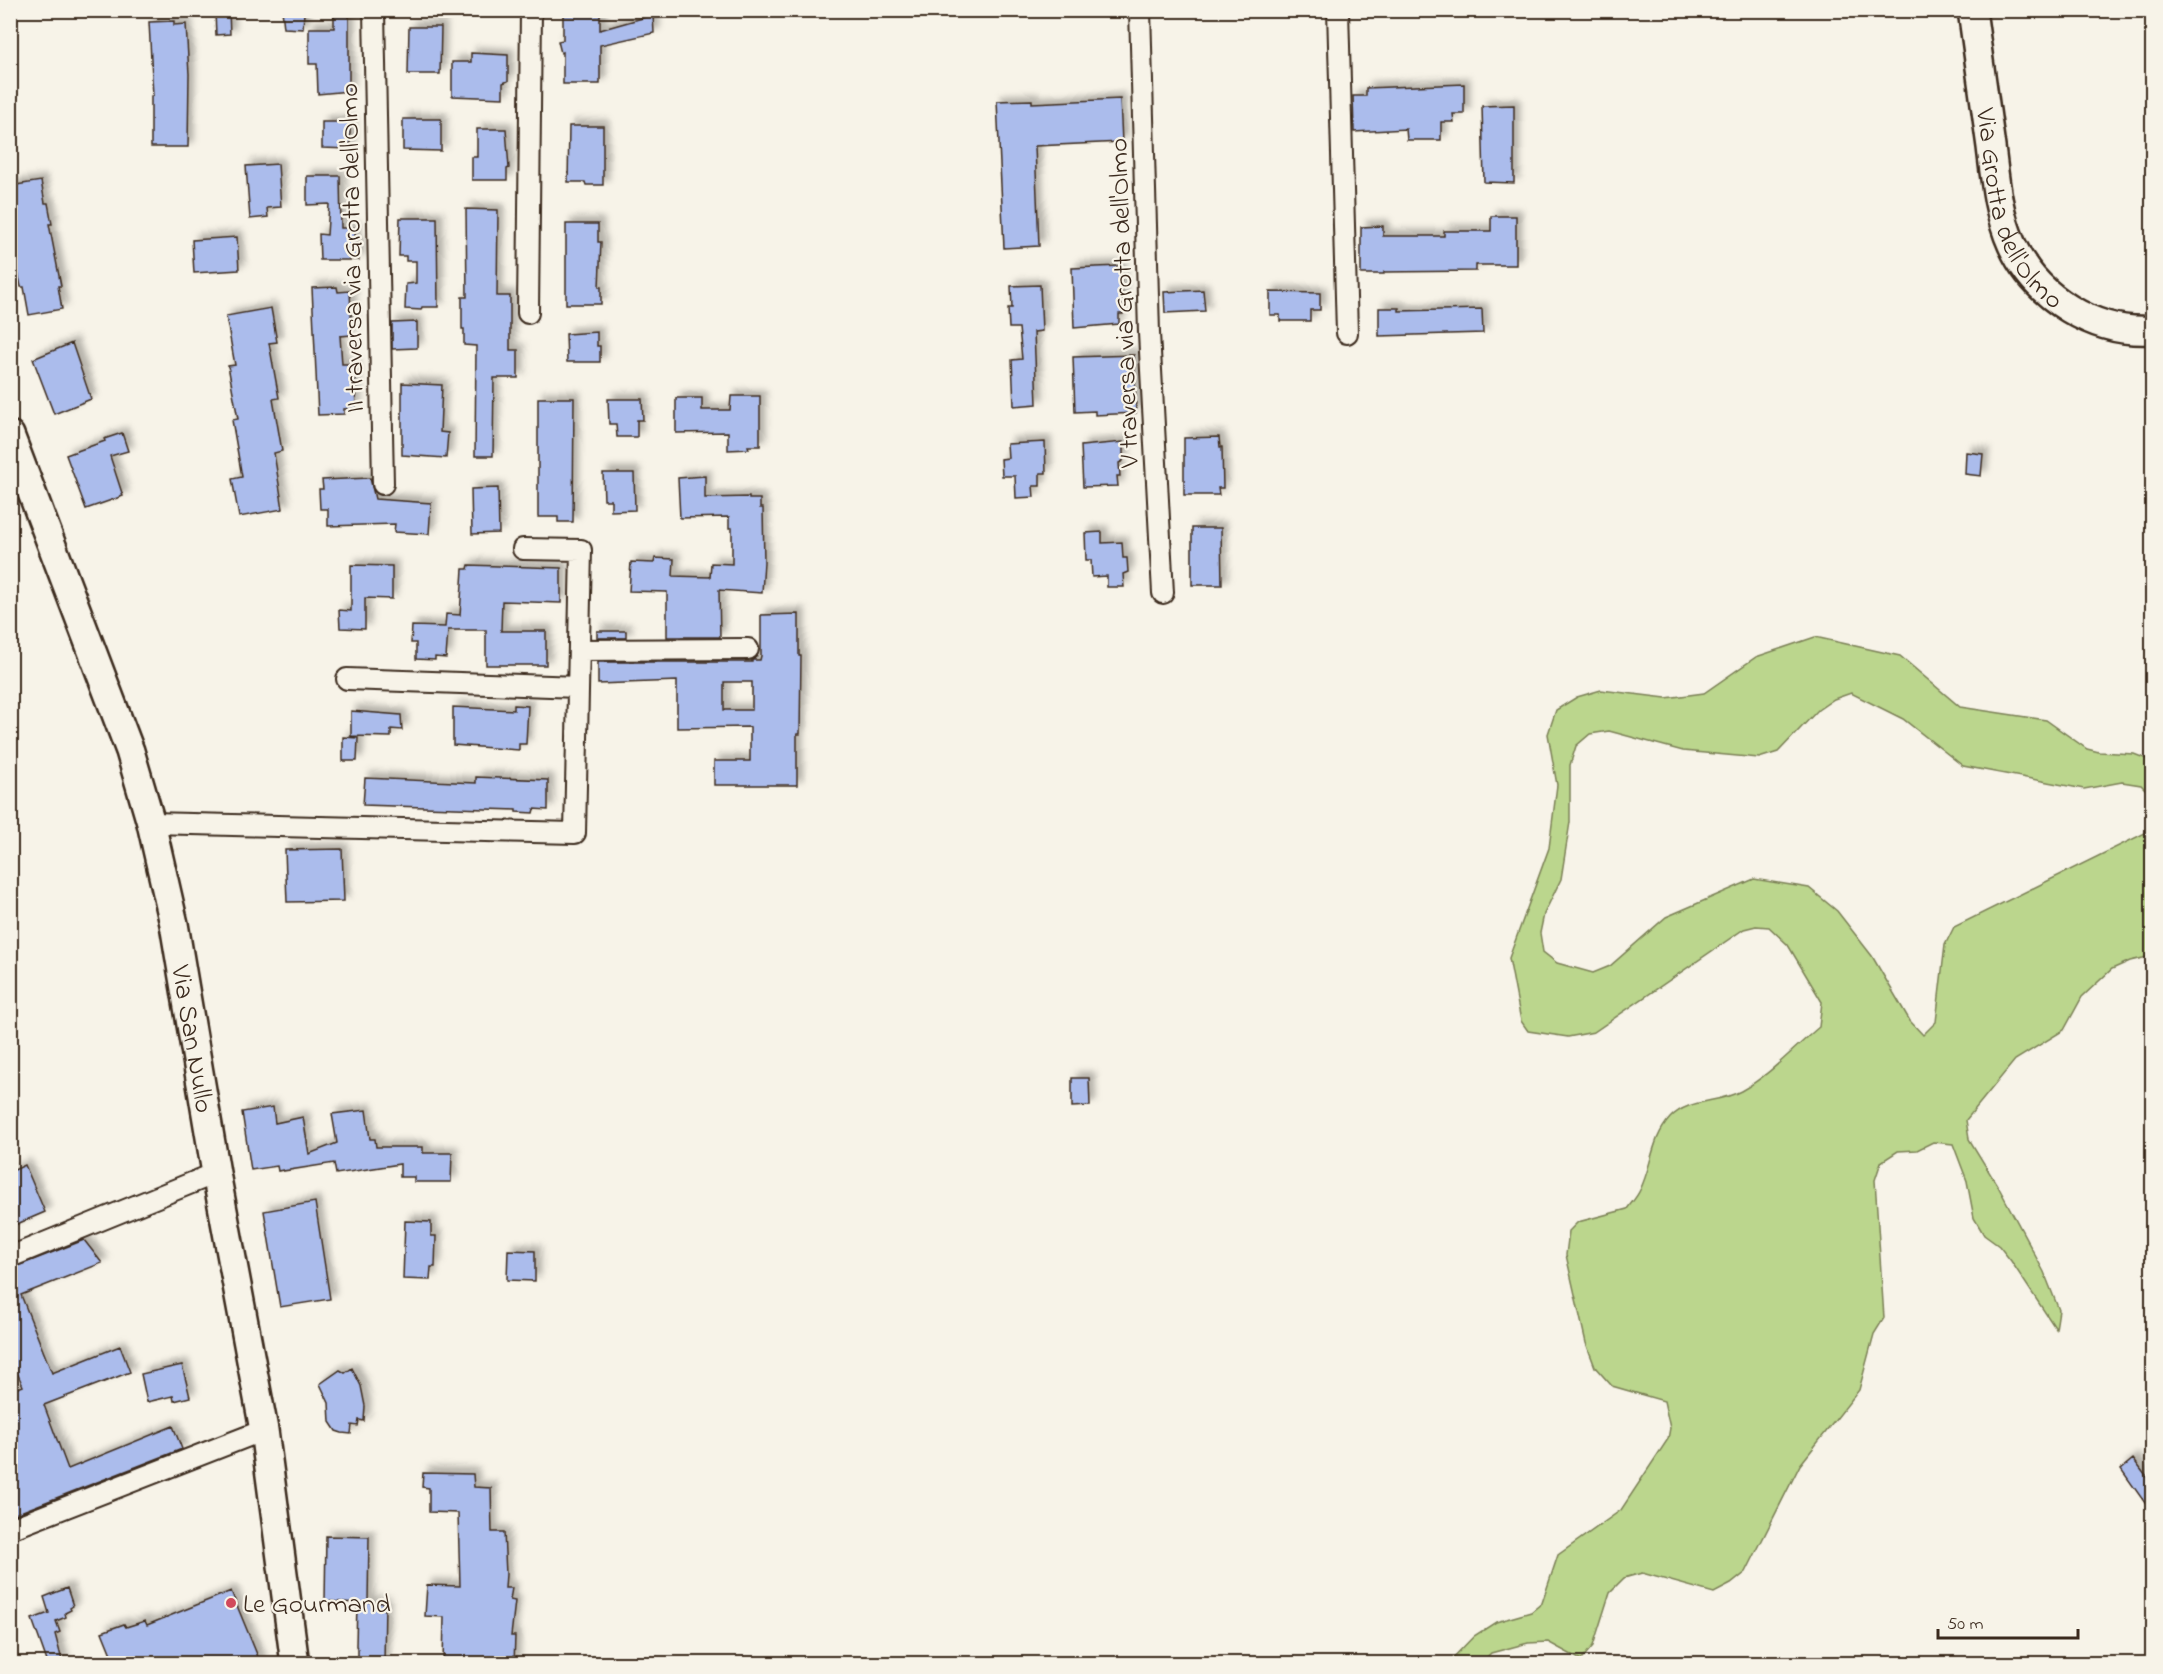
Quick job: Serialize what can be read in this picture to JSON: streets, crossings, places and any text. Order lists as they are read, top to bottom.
{
  "streets": {
    "street": [
      "Via Grotta dell'Olmo",
      "II traversa via Grotta dell'Olmo",
      "V traversa via Grotta dell'Olmo",
      "Via San Nullo"
    ]
  },
  "places": ["Le Gourmand"],
  "scale_bar": "50 m"
}
